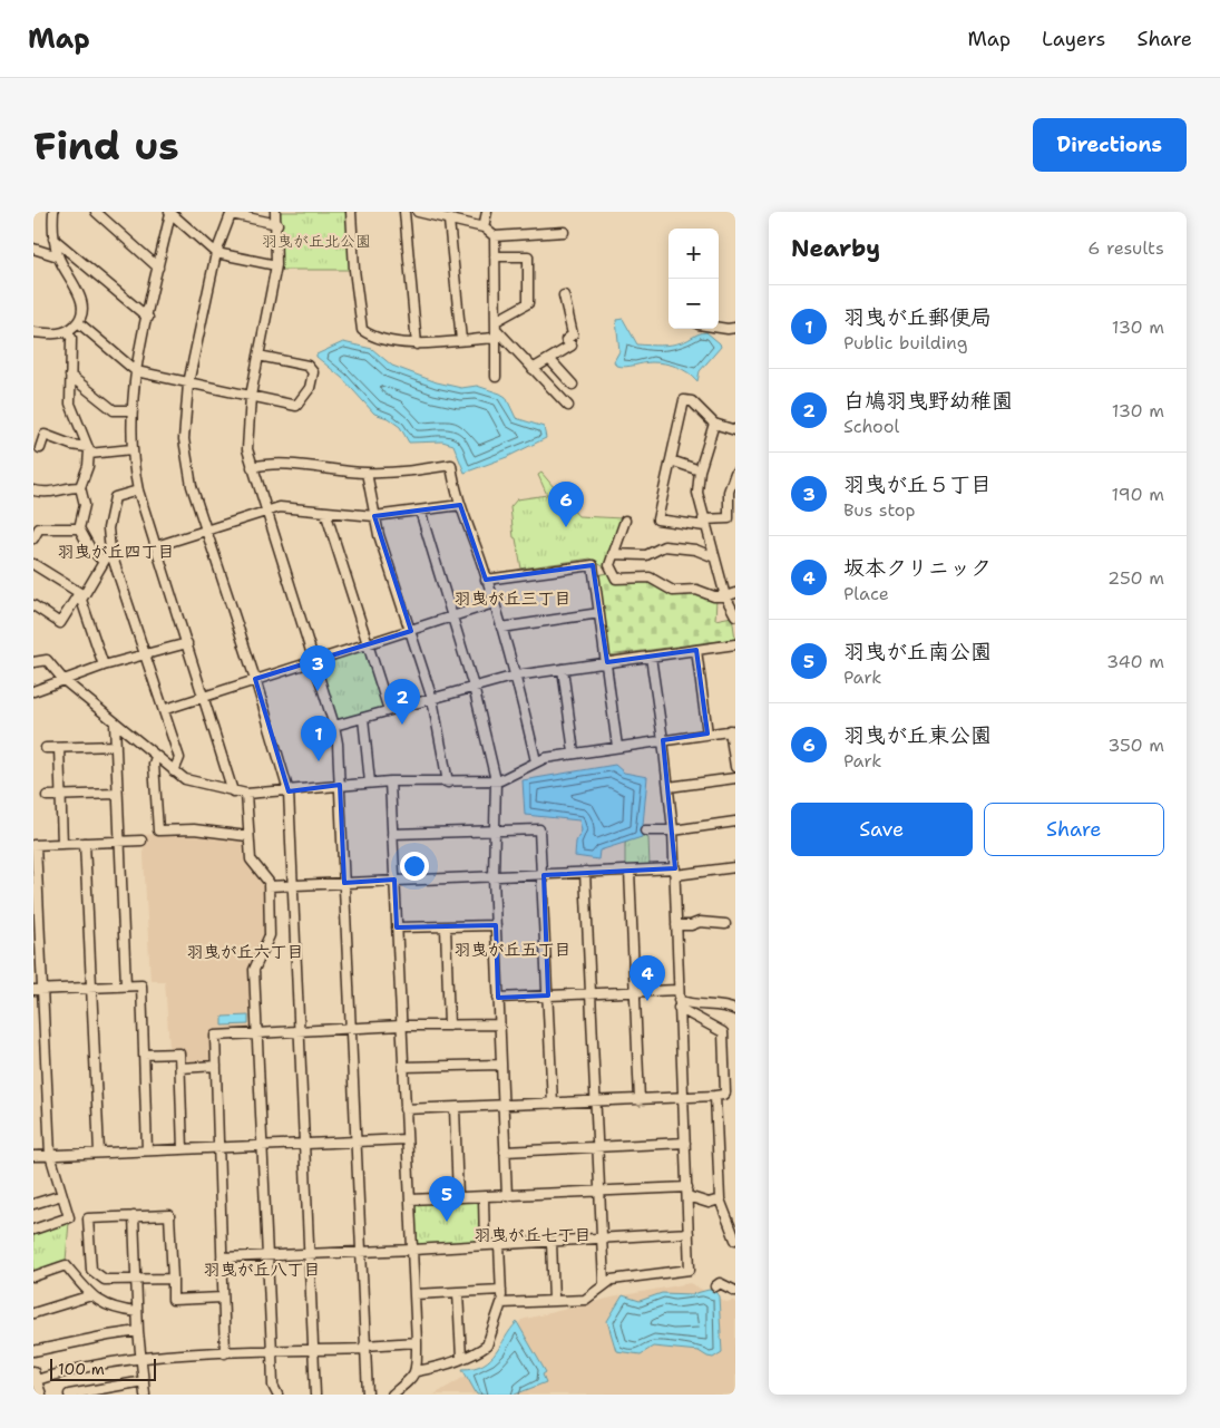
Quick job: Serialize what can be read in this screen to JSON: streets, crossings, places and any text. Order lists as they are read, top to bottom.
{
  "districts": [
    "羽曳が丘四丁目",
    "羽曳が丘三丁目",
    "羽曳が丘五丁目",
    "羽曳が丘六丁目",
    "羽曳が丘七丁目",
    "羽曳が丘八丁目"
  ],
  "parks": ["羽曳が丘北公園"],
  "scale_bar": "100 m",
  "page": {
    "header": "Map",
    "nav": ["Map", "Layers", "Share"],
    "buttons": [
      "Directions",
      ["Save", "Share"]
    ],
    "title": "Find us",
    "heading": ["Nearby", "6 results"],
    "map_buttons": ["+", "−"],
    "list": [
      {
        "mark": "1",
        "name": "羽曳が丘郵便局",
        "note": "Public building",
        "value": "130 m"
      },
      {
        "mark": "2",
        "name": "白鳩羽曳野幼稚園",
        "note": "School",
        "value": "130 m"
      },
      {
        "mark": "3",
        "name": "羽曳が丘５丁目",
        "note": "Bus stop",
        "value": "190 m"
      },
      {
        "mark": "4",
        "name": "坂本クリニック",
        "note": "Place",
        "value": "250 m"
      },
      {
        "mark": "5",
        "name": "羽曳が丘南公園",
        "note": "Park",
        "value": "340 m"
      },
      {
        "mark": "6",
        "name": "羽曳が丘東公園",
        "note": "Park",
        "value": "350 m"
      }
    ],
    "pins": [
      "6",
      "3",
      "2",
      "1",
      "4",
      "5"
    ],
    "scale": "100 m"
  }
}
